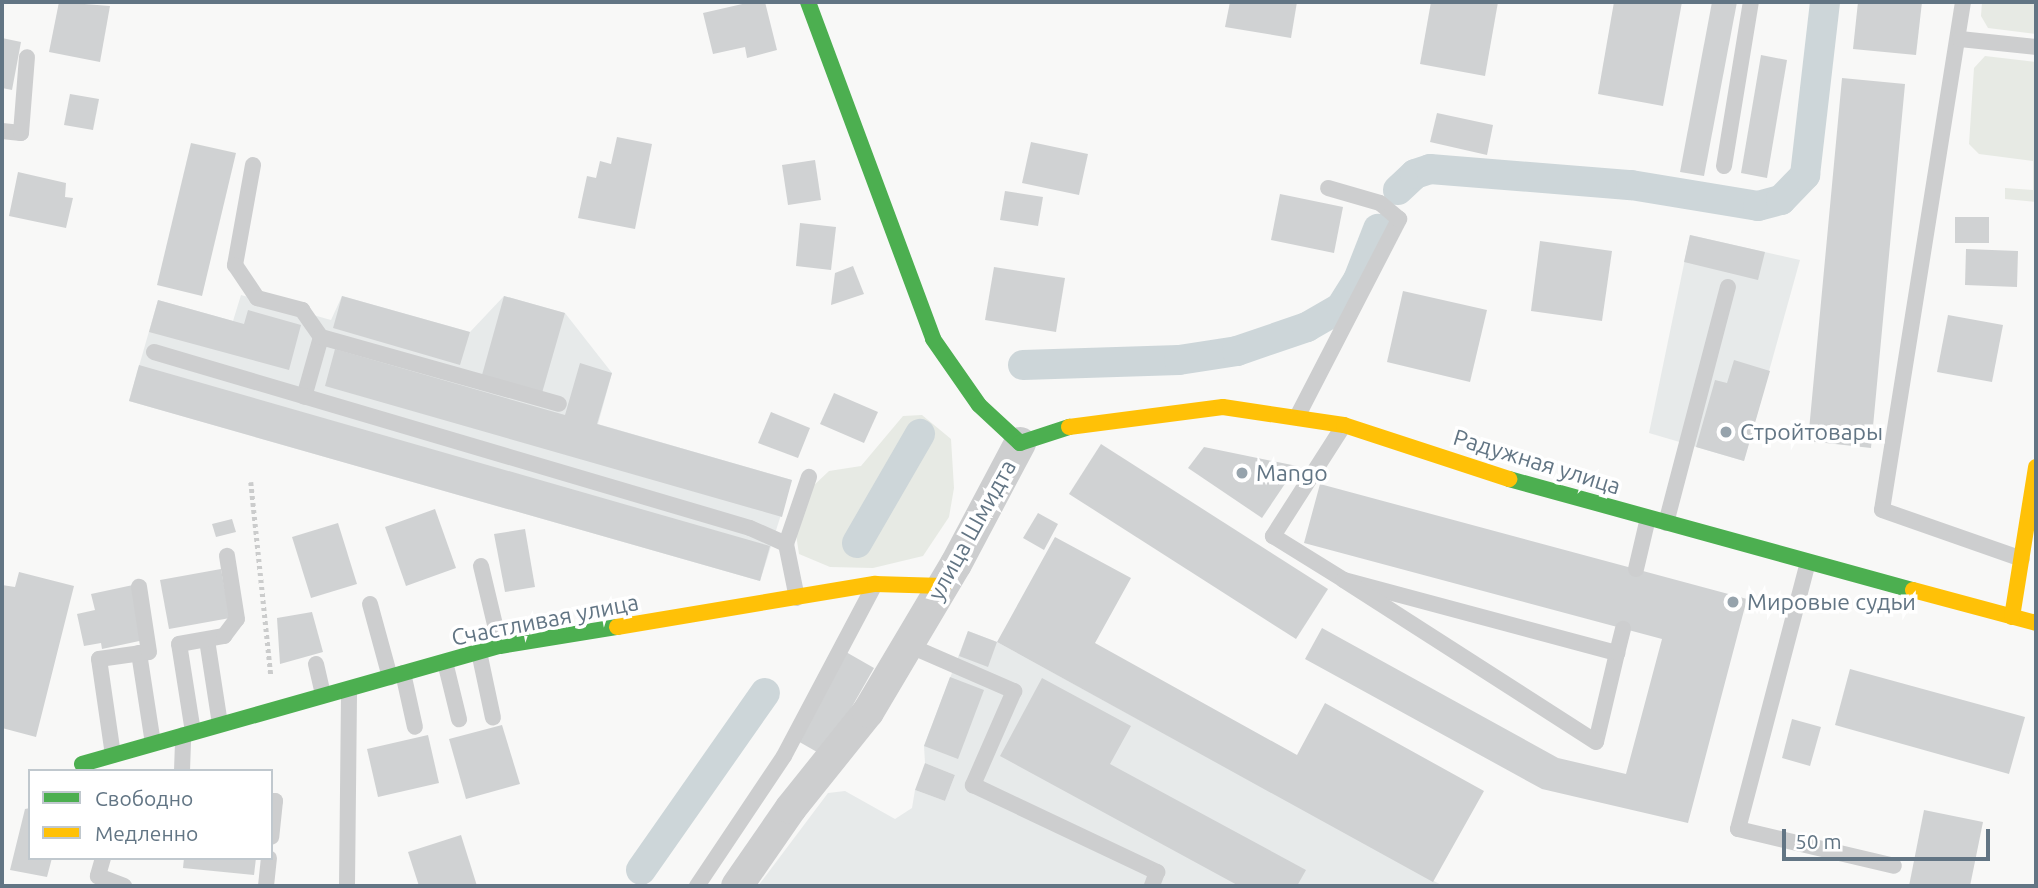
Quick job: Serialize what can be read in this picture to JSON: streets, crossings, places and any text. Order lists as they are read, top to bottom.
{
  "streets": {
    "street": ["Радужная улица", "улица Шмидта", "Счастливая улица"]
  },
  "crossings": [
    ["Радужная улица", "улица Шмидта"],
    ["улица Шмидта", "Счастливая улица"]
  ],
  "places": ["Стройтовары", "Mango", "Мировые судьи"],
  "legend": ["Свободно", "Медленно"],
  "scale_bar": "50 m"
}
